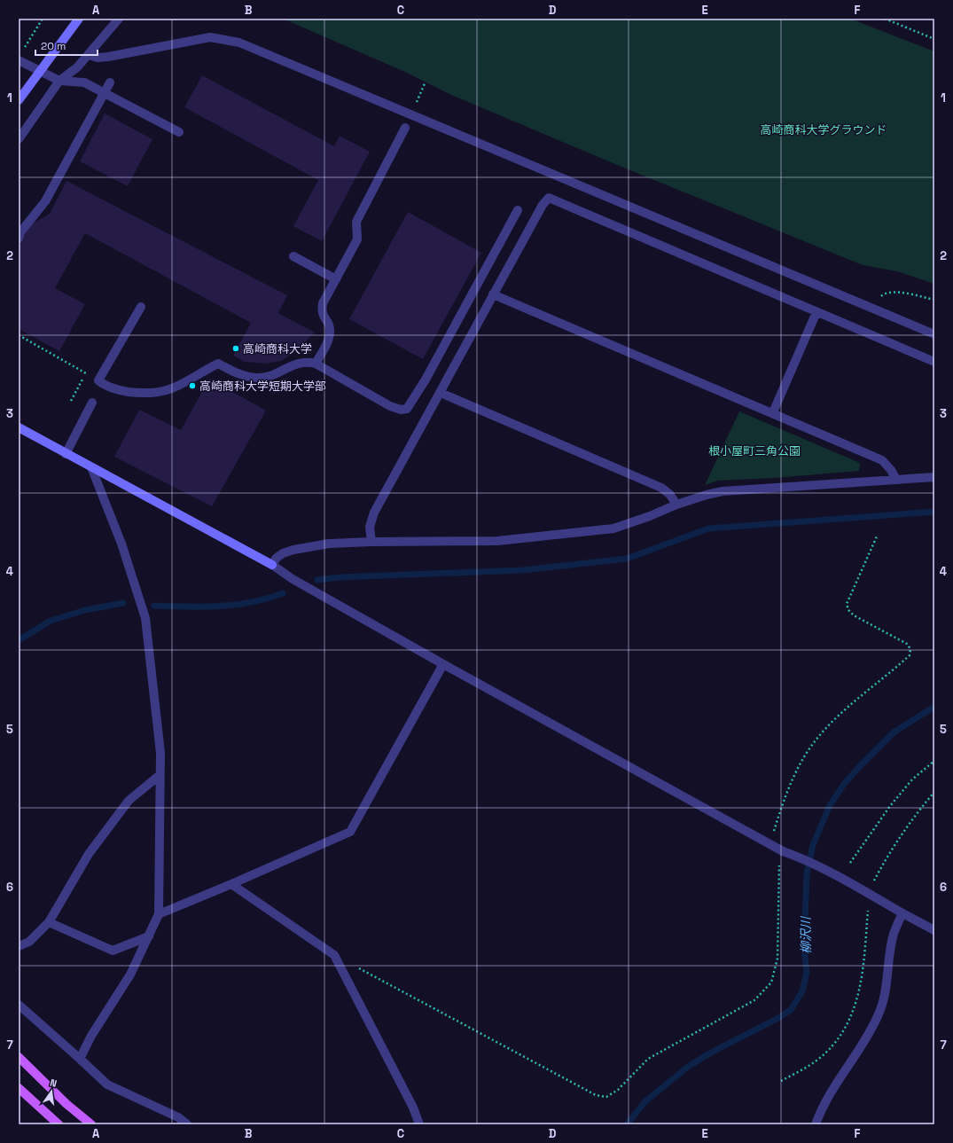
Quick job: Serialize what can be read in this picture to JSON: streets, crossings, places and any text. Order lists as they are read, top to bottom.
{
  "water": ["柳沢川"],
  "parks": ["高崎商科大学グラウンド", "根小屋町三角公園"],
  "places": ["高崎商科大学", "高崎商科大学短期大学部"],
  "scale_bar": "20 m",
  "north": "top",
  "grid": {
    "columns": [
      "A",
      "B",
      "C",
      "D",
      "E",
      "F"
    ],
    "rows": [
      "1",
      "2",
      "3",
      "4",
      "5",
      "6",
      "7"
    ]
  }
}
